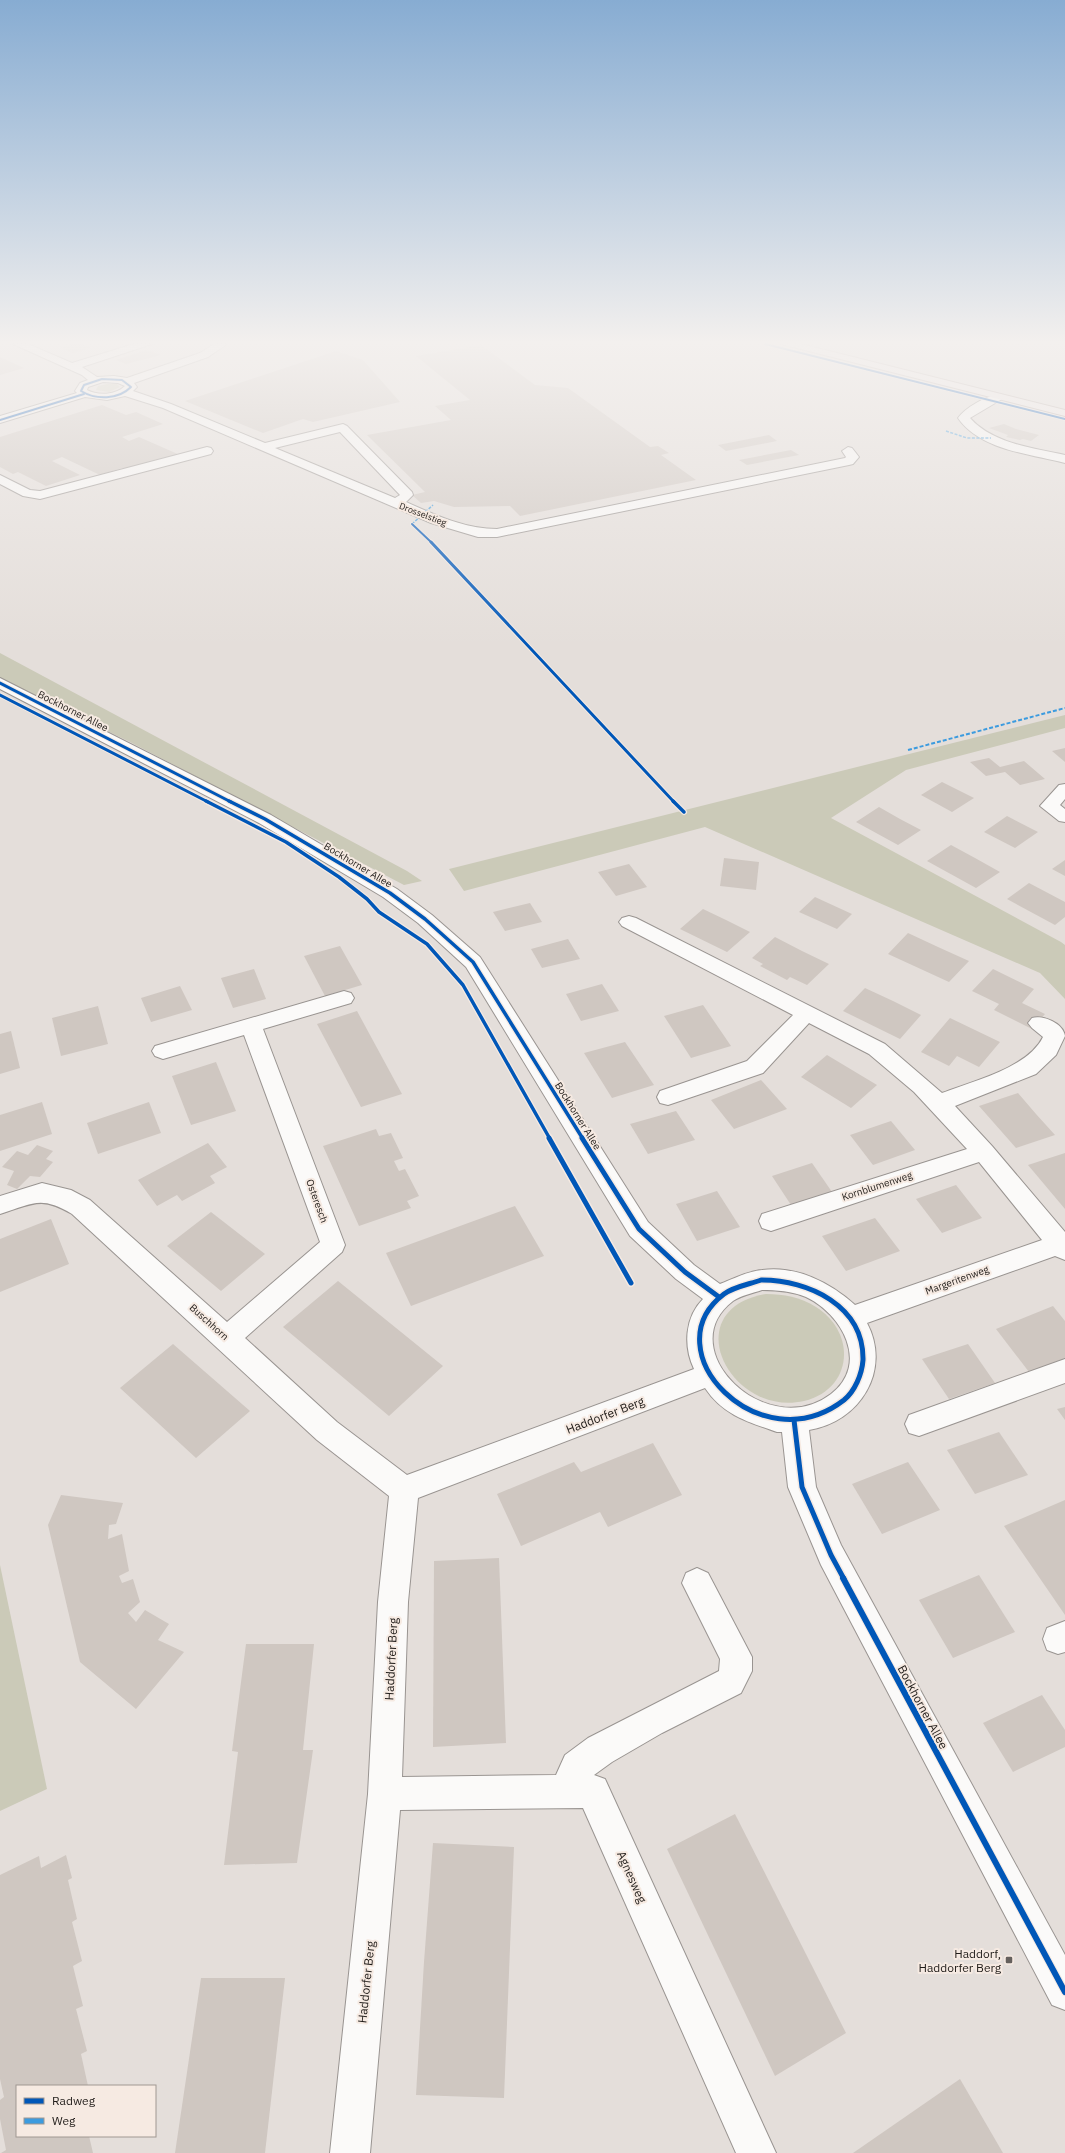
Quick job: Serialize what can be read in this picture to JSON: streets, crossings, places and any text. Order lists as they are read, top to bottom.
{
  "streets": {
    "street": [
      "Drosselstieg",
      "Bockhorner Allee",
      "Kornblumenweg",
      "Osteresch",
      "Margeritenweg",
      "Buschhorn",
      "Haddorfer Berg",
      "Agnesweg"
    ]
  },
  "crossings": [
    ["Osteresch", "Buschhorn"],
    ["Buschhorn", "Haddorfer Berg"],
    ["Haddorfer Berg", "Agnesweg"]
  ],
  "places": {
    "transit": ["Haddorf, Haddorfer Berg"]
  },
  "legend": ["Radweg", "Weg"]
}
